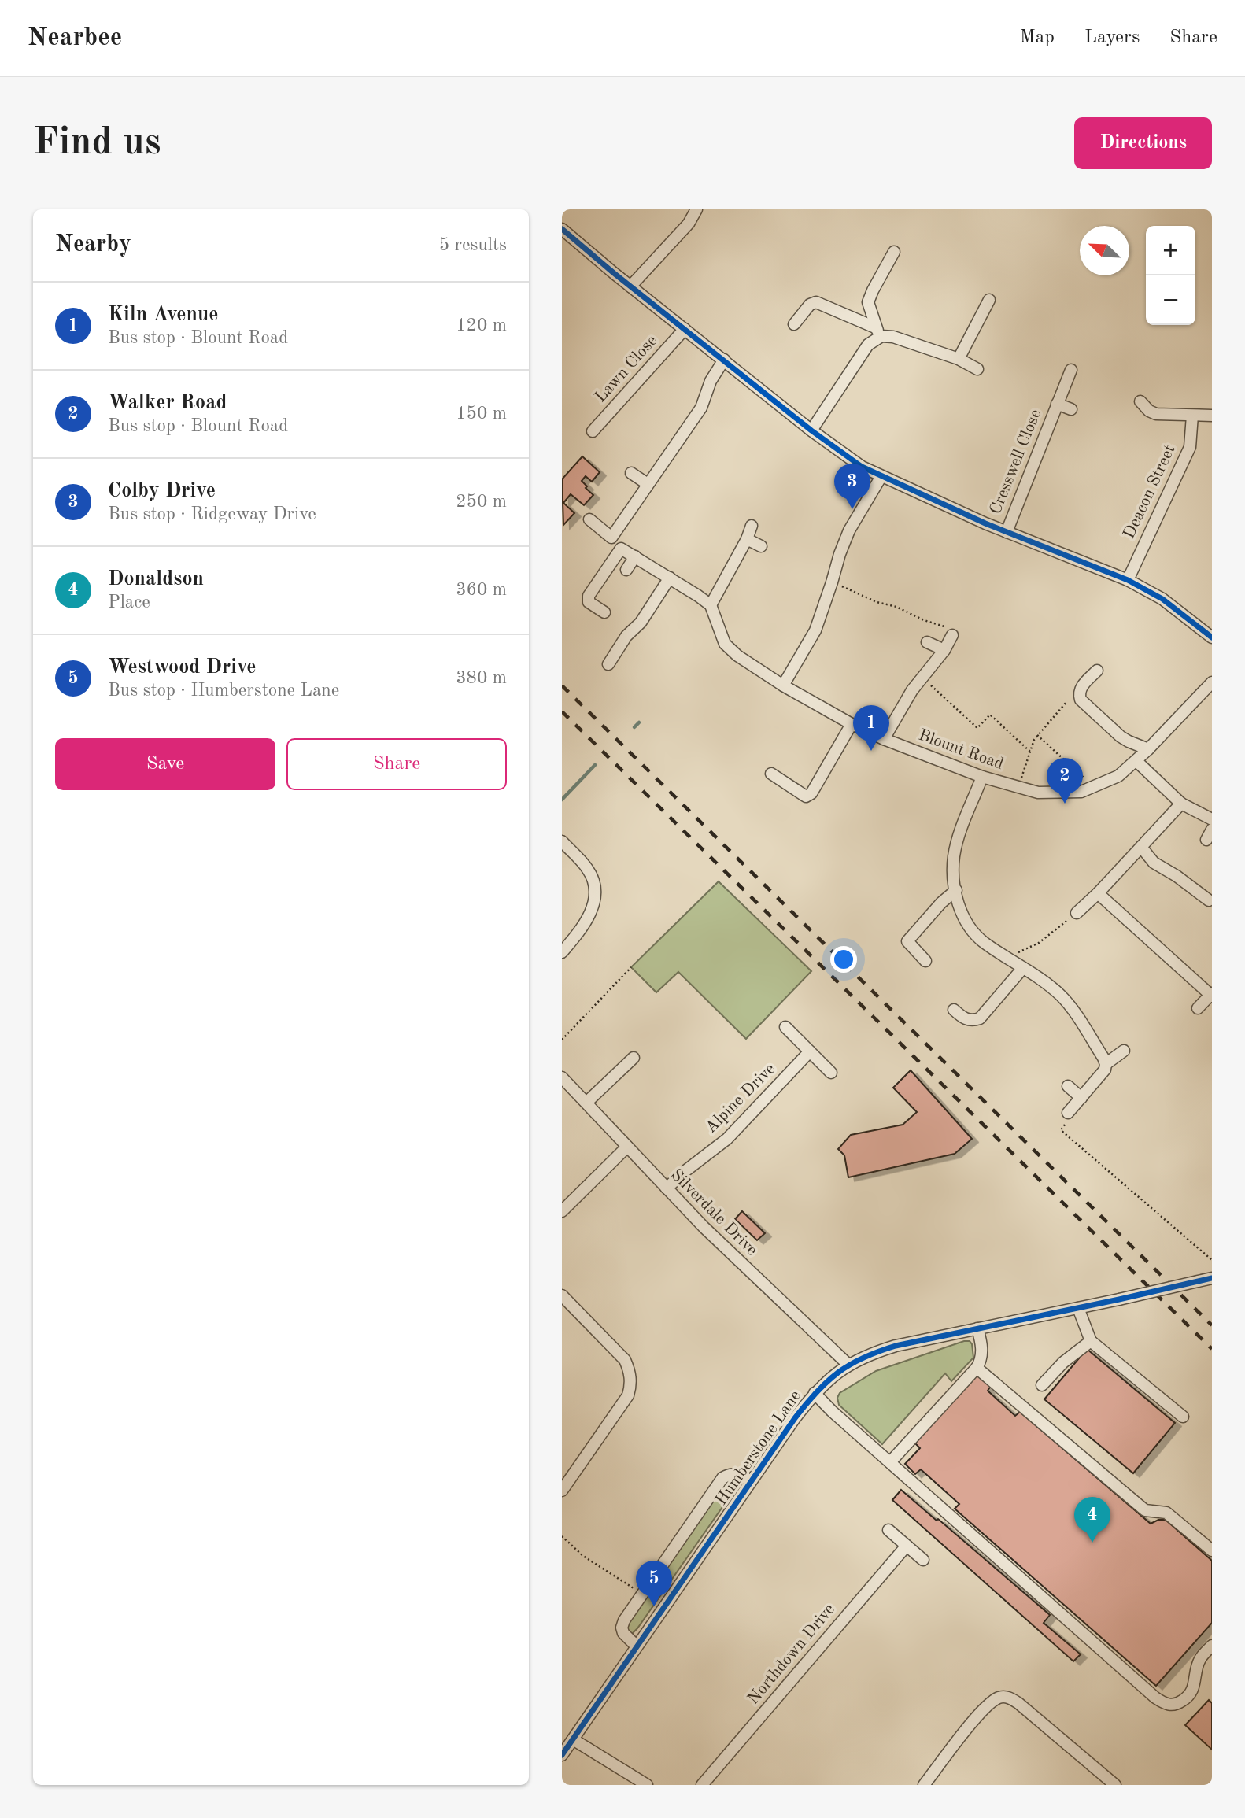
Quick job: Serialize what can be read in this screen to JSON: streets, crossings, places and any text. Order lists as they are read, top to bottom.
{
  "streets": {
    "street": [
      "Lawn Close",
      "Cresswell Close",
      "Deacon Street",
      "Blount Road",
      "Alpine Drive",
      "Silverdale Drive",
      "Humberstone Lane",
      "Northdown Drive"
    ]
  },
  "crossings": [
    ["Alpine Drive", "Silverdale Drive"],
    ["Silverdale Drive", "Humberstone Lane"]
  ],
  "north": "top left",
  "page": {
    "header": "Nearbee",
    "nav": ["Map", "Layers", "Share"],
    "buttons": [
      "Directions",
      ["Save", "Share"]
    ],
    "title": "Find us",
    "heading": ["Nearby", "5 results"],
    "map_buttons": ["+", "−"],
    "list": [
      {
        "mark": "1",
        "name": "Kiln Avenue",
        "note": "Bus stop · Blount Road",
        "value": "120 m"
      },
      {
        "mark": "2",
        "name": "Walker Road",
        "note": "Bus stop · Blount Road",
        "value": "150 m"
      },
      {
        "mark": "3",
        "name": "Colby Drive",
        "note": "Bus stop · Ridgeway Drive",
        "value": "250 m"
      },
      {
        "mark": "4",
        "name": "Donaldson",
        "note": "Place",
        "value": "360 m"
      },
      {
        "mark": "5",
        "name": "Westwood Drive",
        "note": "Bus stop · Humberstone Lane",
        "value": "380 m"
      }
    ],
    "pins": [
      "3",
      "1",
      "2",
      "4",
      "5"
    ]
  }
}
